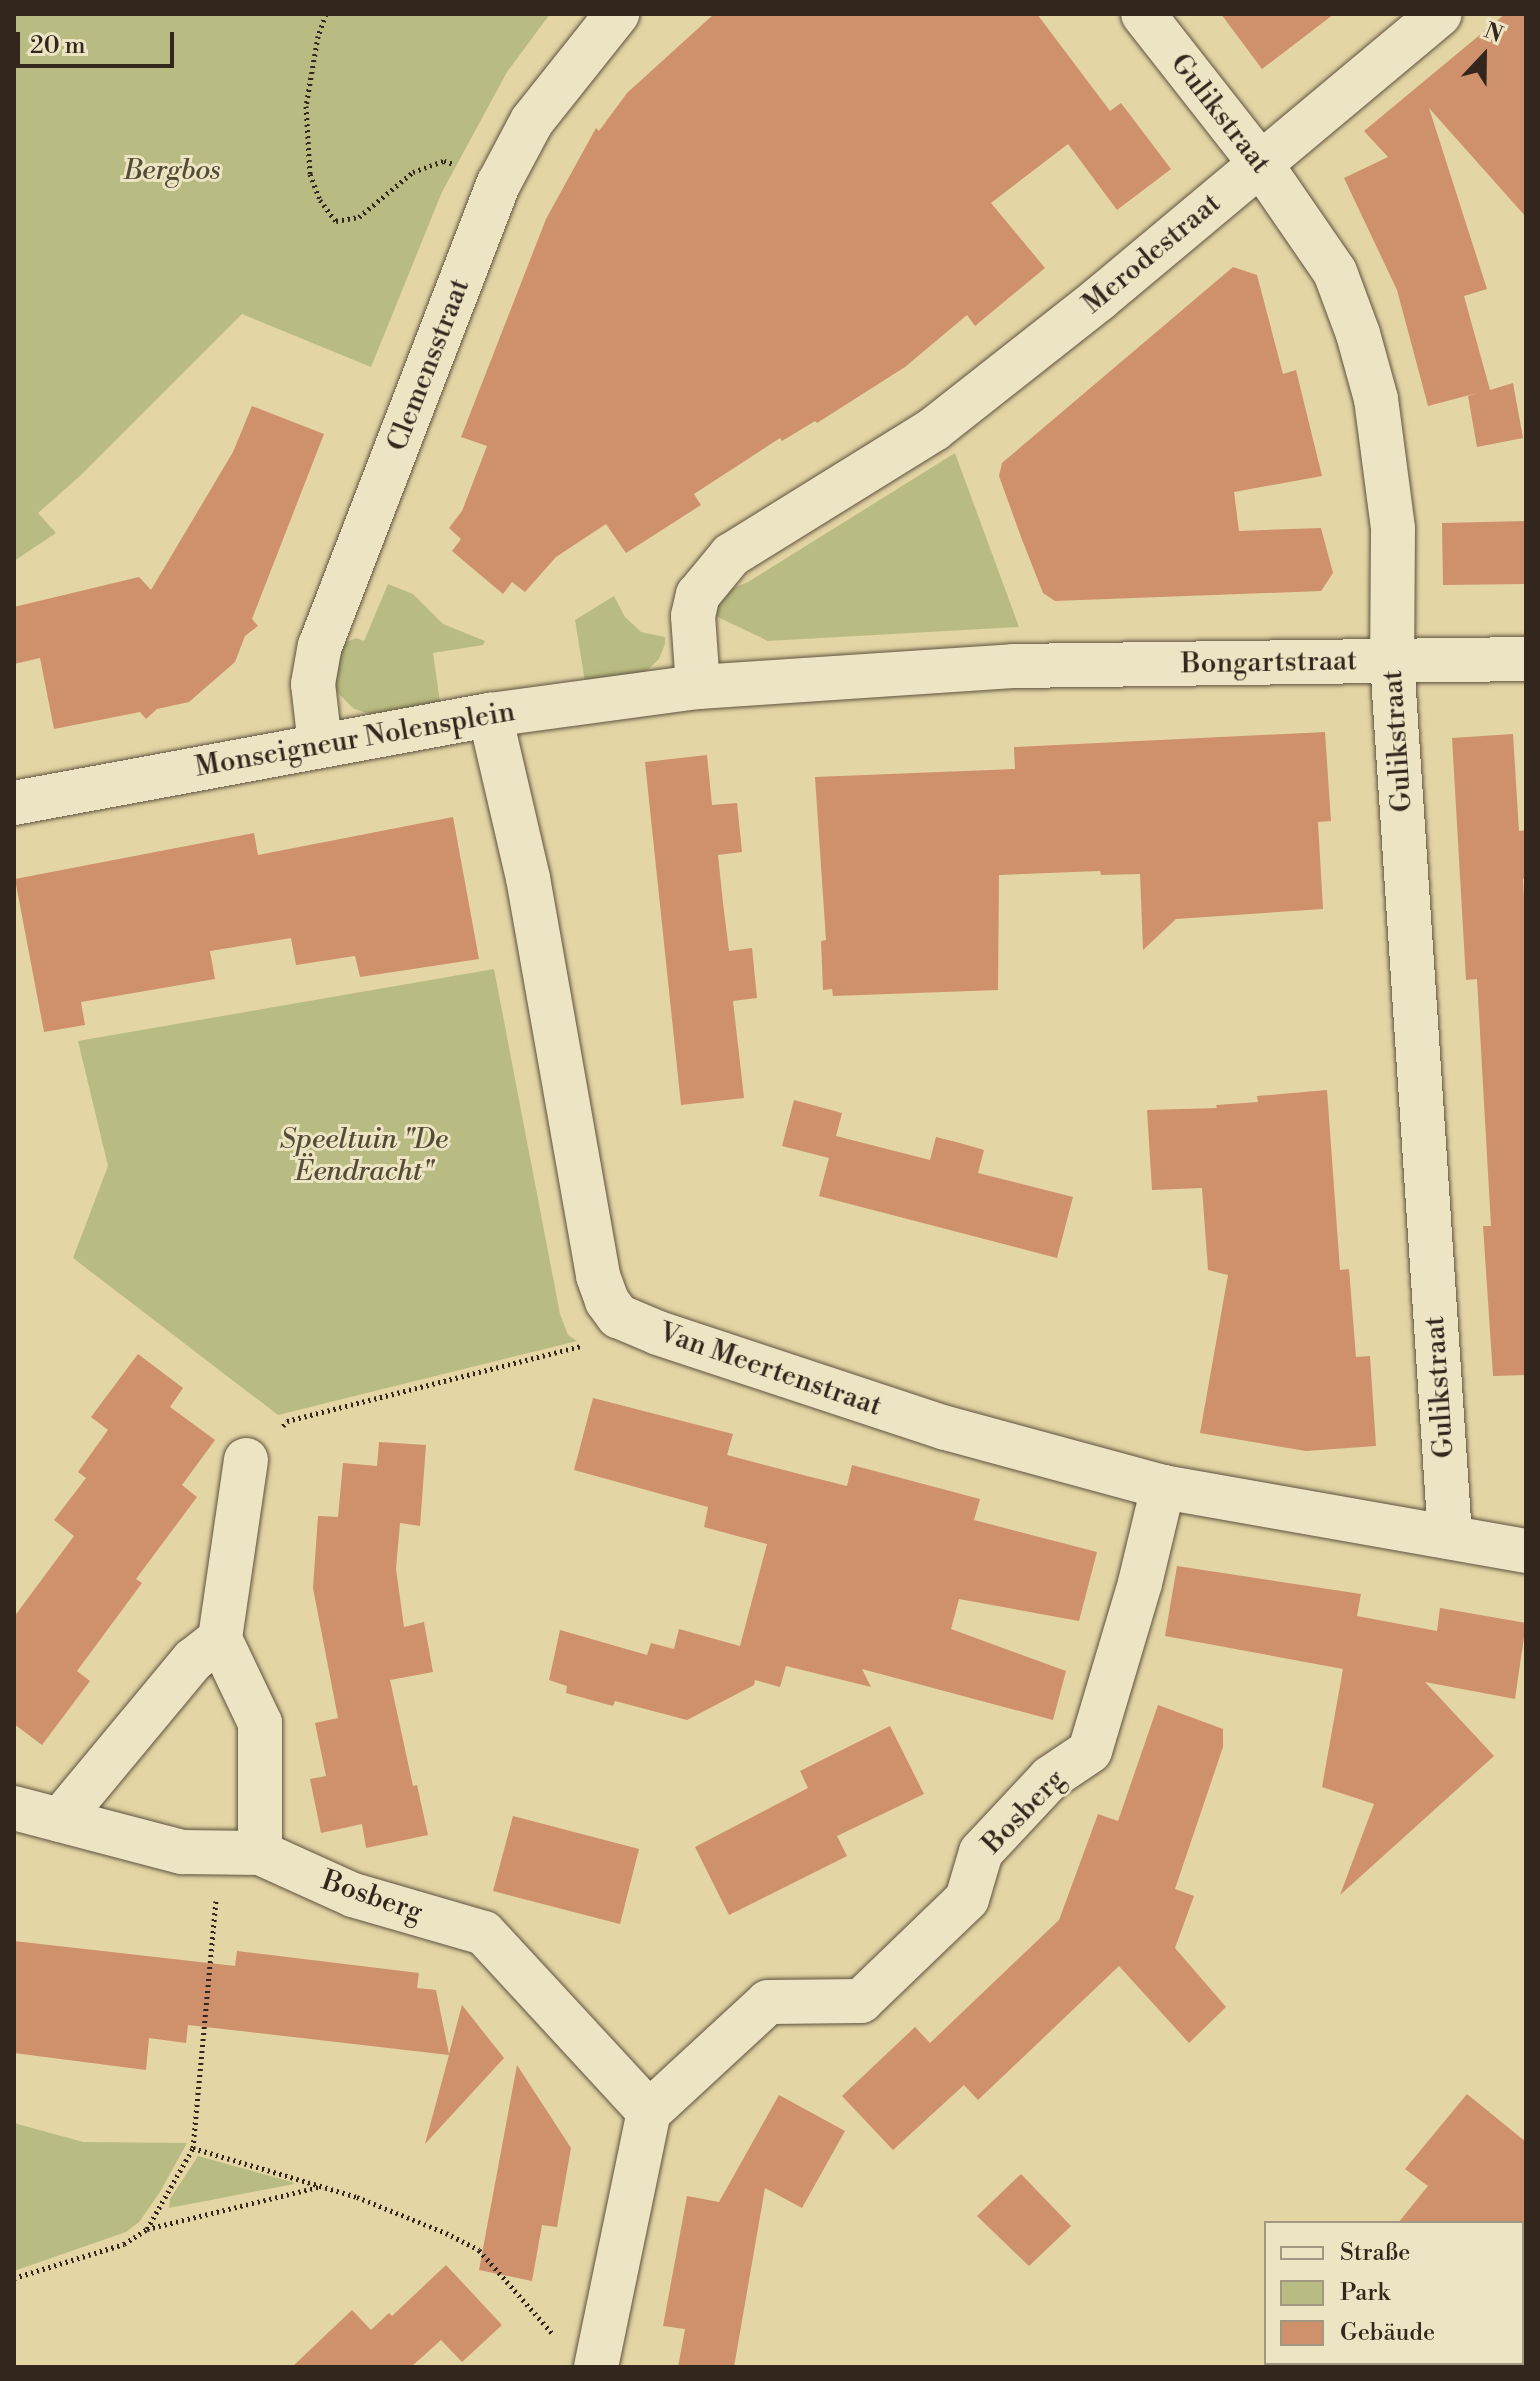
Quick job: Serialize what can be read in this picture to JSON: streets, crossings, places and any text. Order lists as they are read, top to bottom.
{
  "streets": {
    "street": [
      "Gulikstraat",
      "Merodestraat",
      "Clemensstraat",
      "Bongartstraat",
      "Monseigneur Nolensplein",
      "Van Meertenstraat",
      "Bosberg"
    ]
  },
  "crossings": [
    ["Gulikstraat", "Merodestraat"],
    ["Gulikstraat", "Bongartstraat"],
    ["Gulikstraat", "Van Meertenstraat"],
    ["Merodestraat", "Monseigneur Nolensplein"],
    ["Clemensstraat", "Monseigneur Nolensplein"],
    ["Bongartstraat", "Monseigneur Nolensplein"],
    ["Van Meertenstraat", "Bosberg"]
  ],
  "parks": ["Bergbos", "Speeltuin \"De Ëendracht\""],
  "legend": ["Straße", "Park", "Gebäude"],
  "scale_bar": "20 m",
  "north": "top"
}
